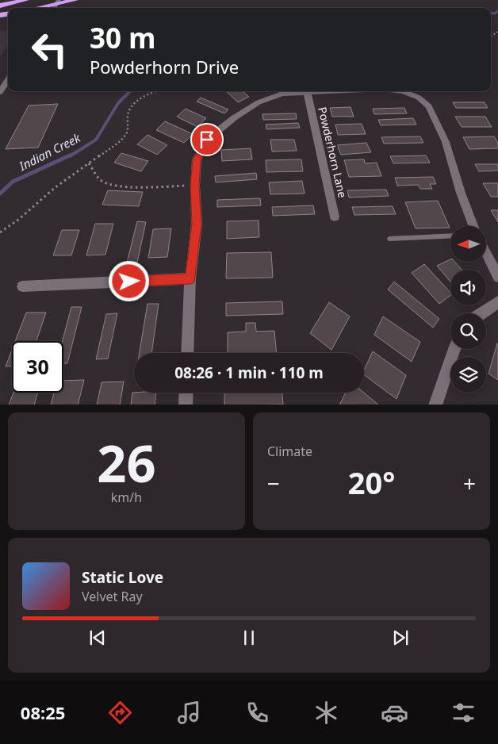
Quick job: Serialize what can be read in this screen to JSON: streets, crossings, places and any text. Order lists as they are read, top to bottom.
{
  "streets": {
    "street": ["Powderhorn Lane"]
  },
  "water": ["Indian Creek"],
  "north": "left",
  "page": {
    "turn": ["30 m", "Powderhorn Drive"],
    "limit": "30",
    "trip": "08:26 · 1 min · 110 m",
    "tile": [
      ["26", "km/h"],
      "Climate"
    ],
    "heat": ["−", "20°", "+"],
    "song": ["Static Love", "Velvet Ray"],
    "tabs": "08:25"
  }
}
